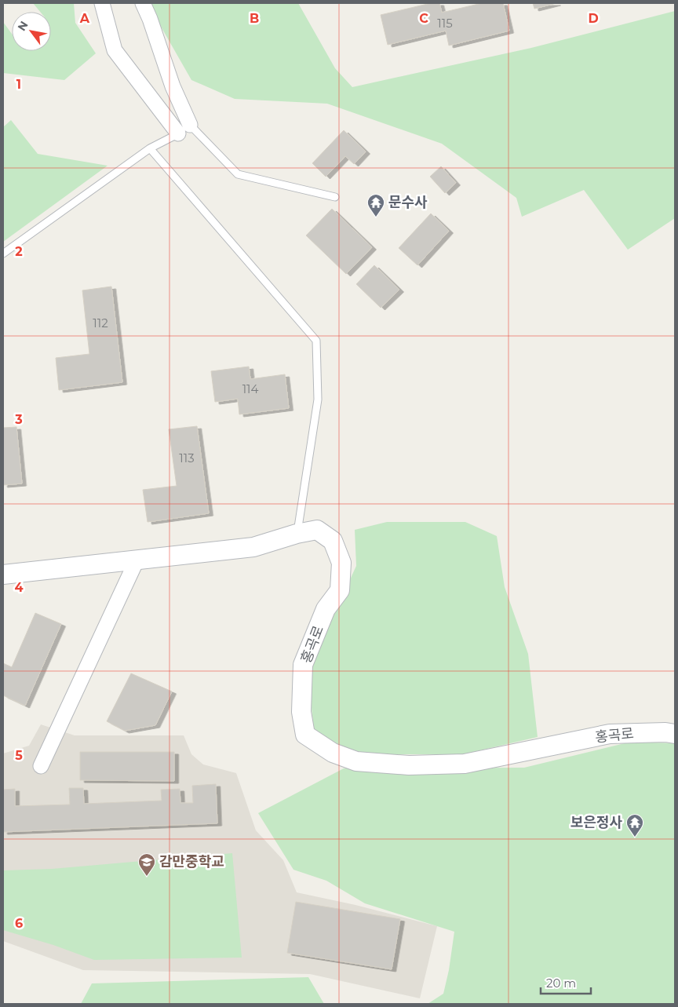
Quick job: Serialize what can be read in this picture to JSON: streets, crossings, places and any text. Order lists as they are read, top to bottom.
{
  "streets": {
    "street": ["홍곡로"]
  },
  "places": {
    "temple": ["문수사", "보은정사"],
    "school or university": ["감만중학교"]
  },
  "house_numbers": [
    "115",
    "112",
    "114",
    "113"
  ],
  "scale_bar": "20 m",
  "north": "top left",
  "grid": {
    "columns": [
      "A",
      "B",
      "C",
      "D"
    ],
    "rows": [
      "1",
      "2",
      "3",
      "4",
      "5",
      "6"
    ]
  }
}
